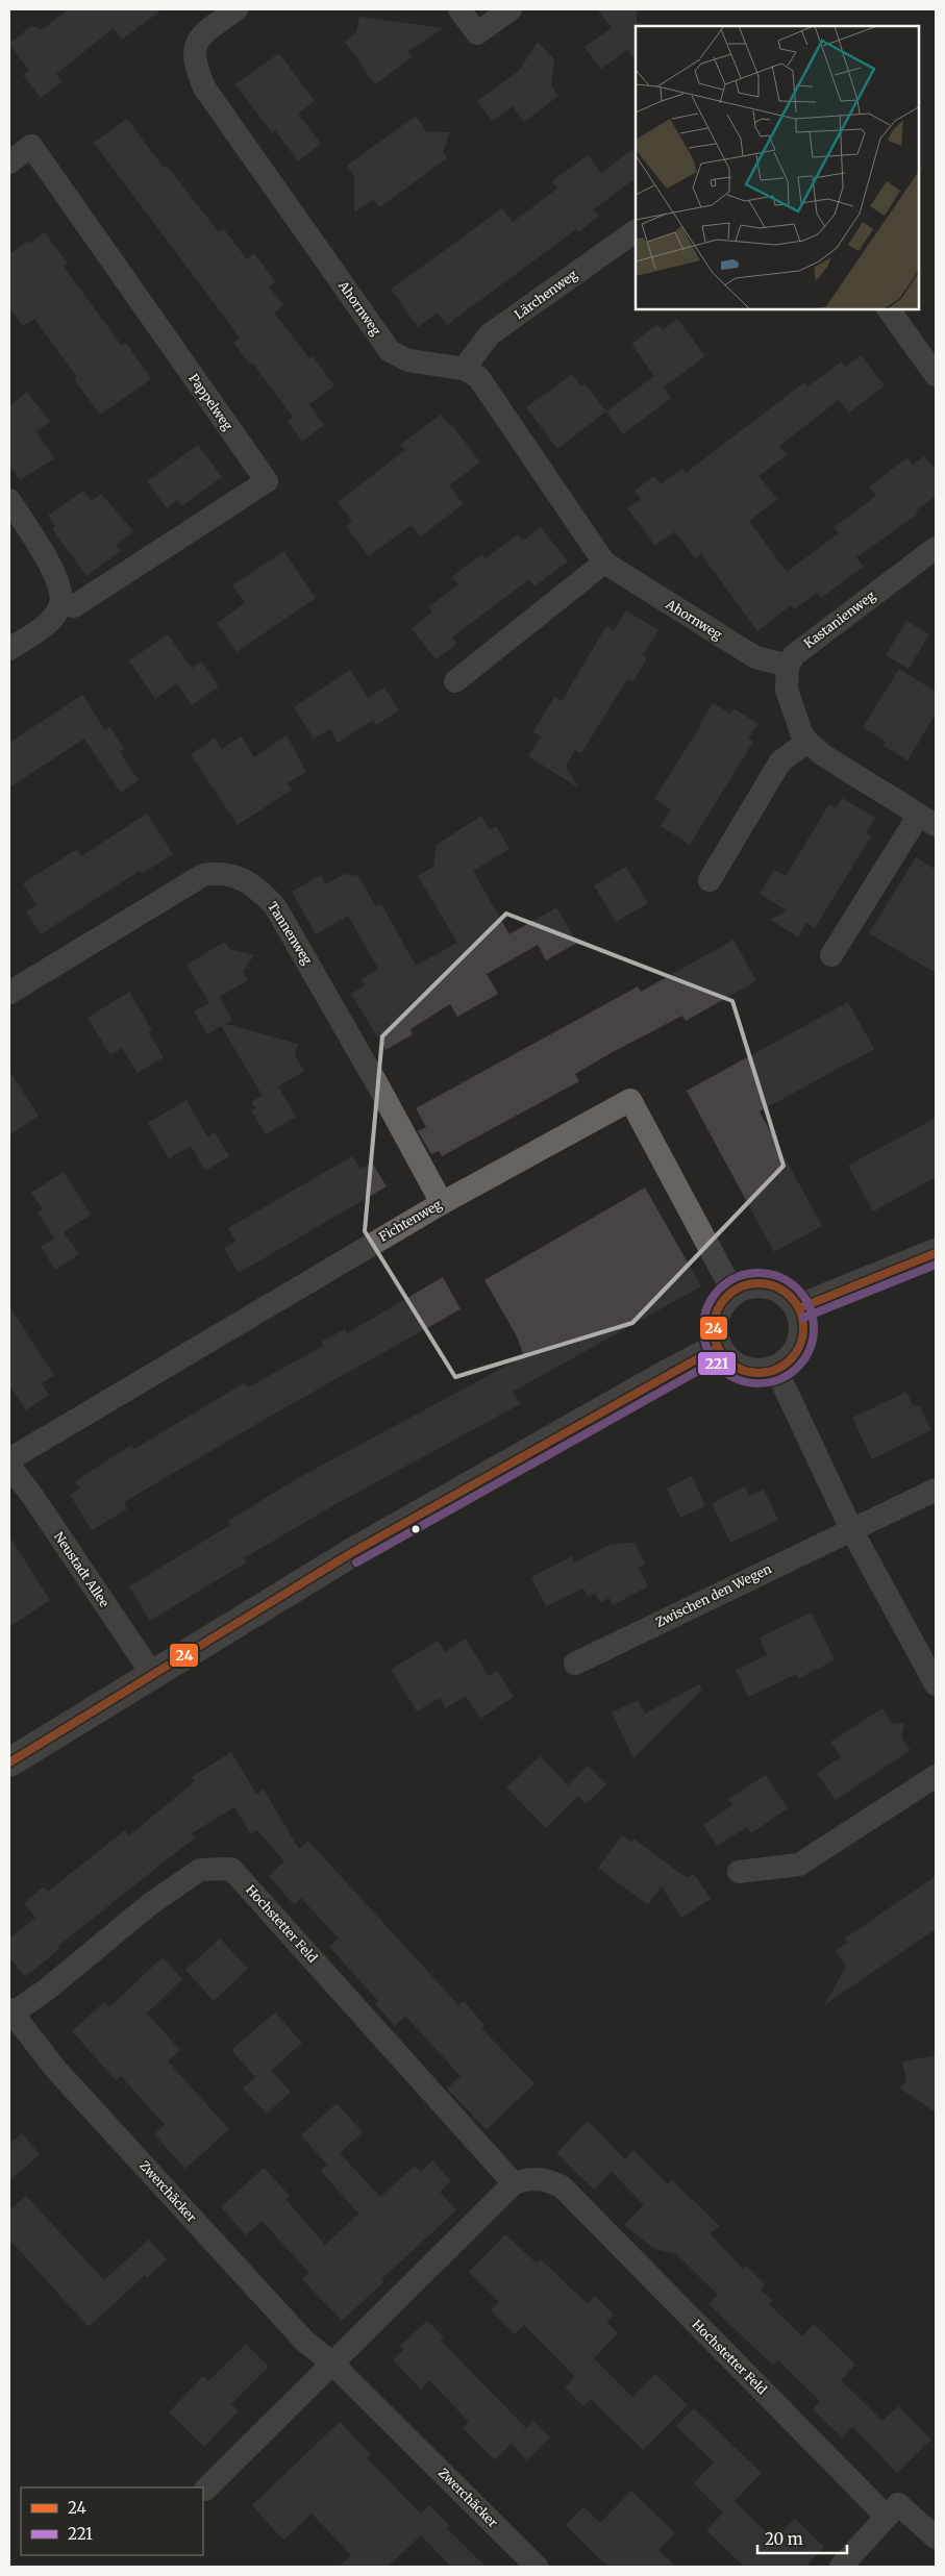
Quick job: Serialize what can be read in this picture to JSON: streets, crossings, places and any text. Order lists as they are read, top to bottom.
{
  "streets": {
    "street": [
      "Lärchenweg",
      "Ahornweg",
      "Pappelweg",
      "Kastanienweg",
      "Tannenweg",
      "Fichtenweg",
      "Neustadt Allee",
      "Zwischen den Wegen",
      "Hochstetter Feld",
      "Zwerchäcker"
    ]
  },
  "crossings": [
    ["Lärchenweg", "Ahornweg"],
    ["Ahornweg", "Kastanienweg"],
    ["Tannenweg", "Fichtenweg"],
    ["Hochstetter Feld", "Zwerchäcker"]
  ],
  "lines": ["transit line 24", "transit line 221"],
  "legend": ["24", "221"],
  "scale_bar": "20 m"
}
